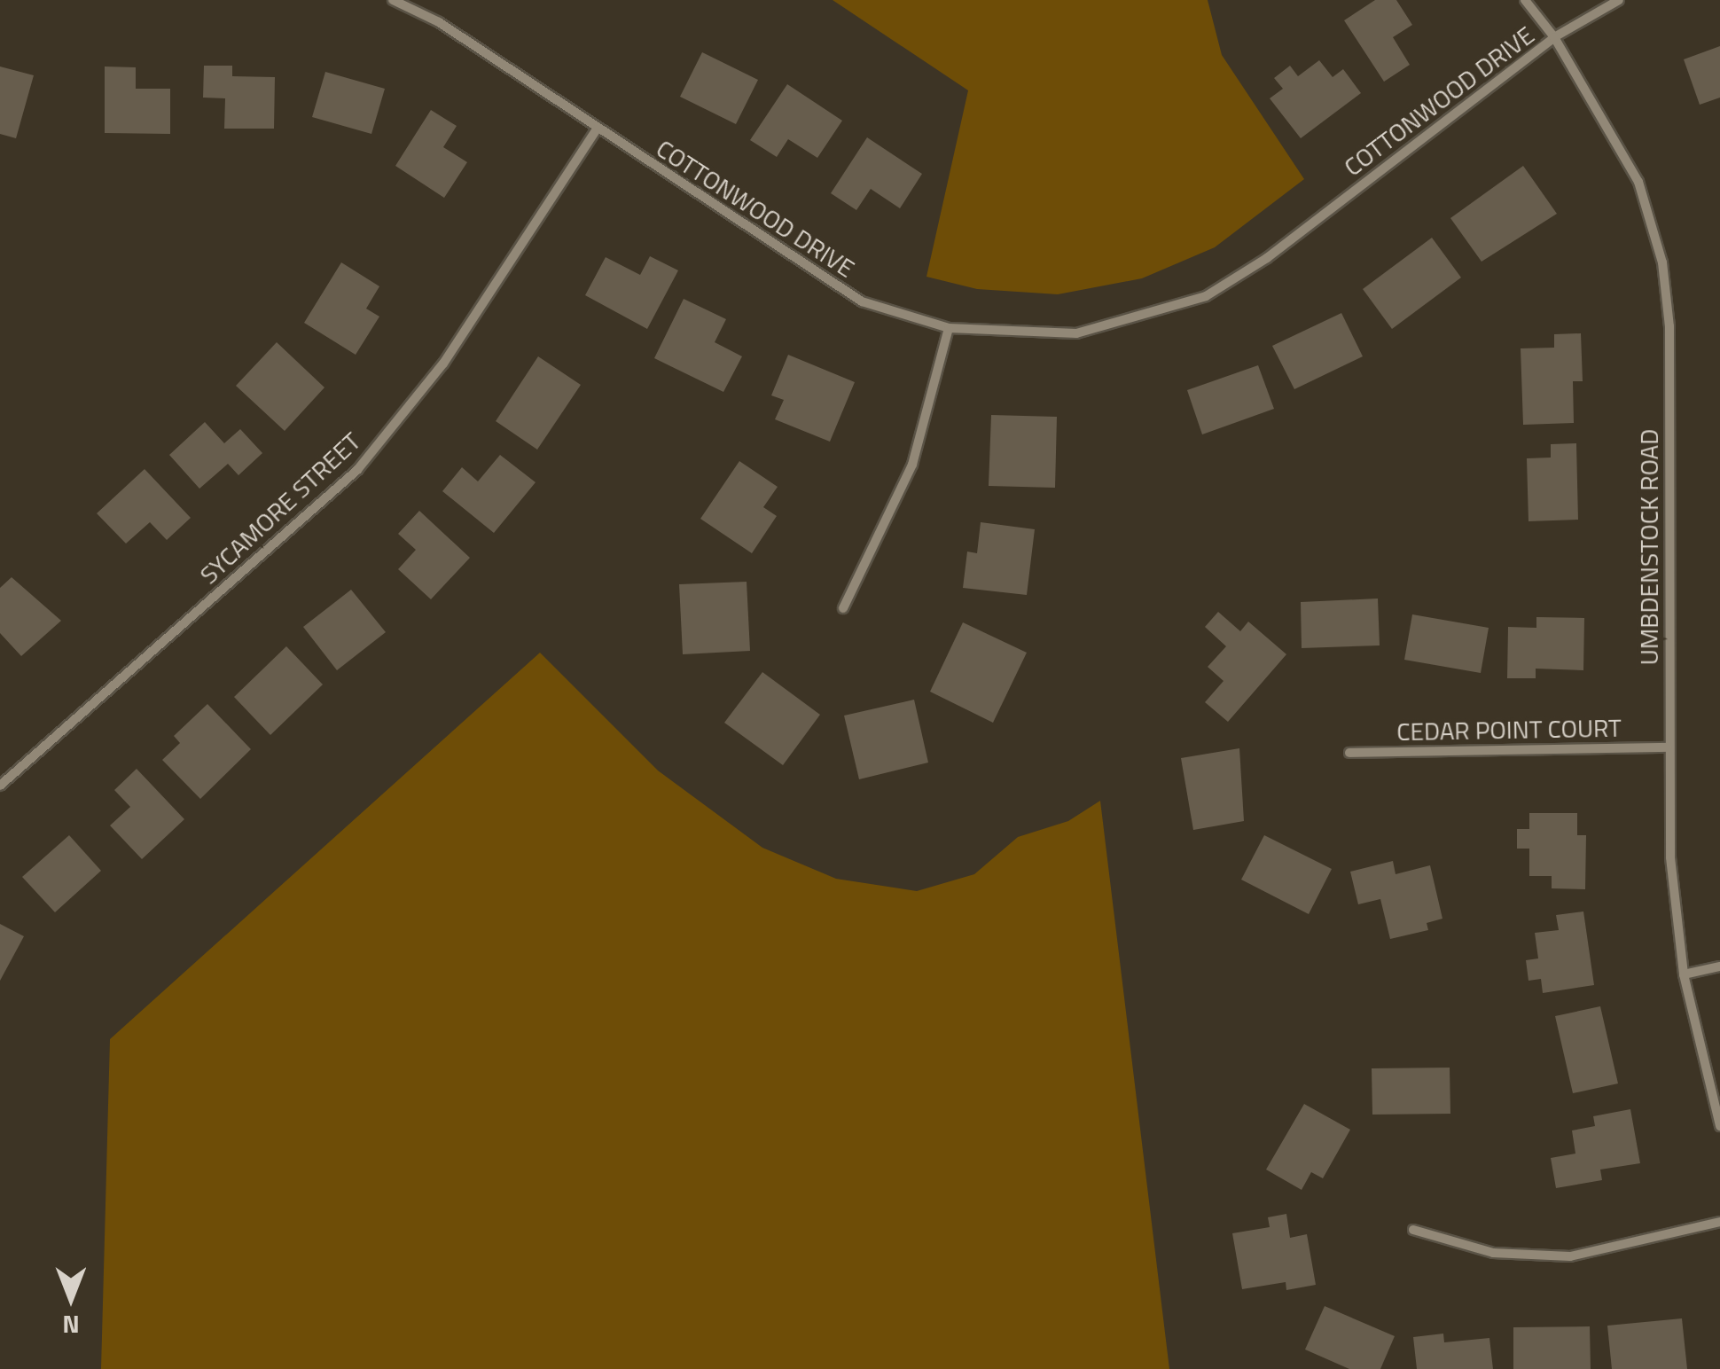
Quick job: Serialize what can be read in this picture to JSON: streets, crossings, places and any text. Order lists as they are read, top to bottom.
{
  "streets": {
    "street": [
      "COTTONWOOD DRIVE",
      "SYCAMORE STREET",
      "UMBDENSTOCK ROAD",
      "CEDAR POINT COURT"
    ]
  },
  "crossings": [
    ["COTTONWOOD DRIVE", "SYCAMORE STREET"],
    ["COTTONWOOD DRIVE", "UMBDENSTOCK ROAD"],
    ["UMBDENSTOCK ROAD", "CEDAR POINT COURT"]
  ],
  "north": "bottom"
}
